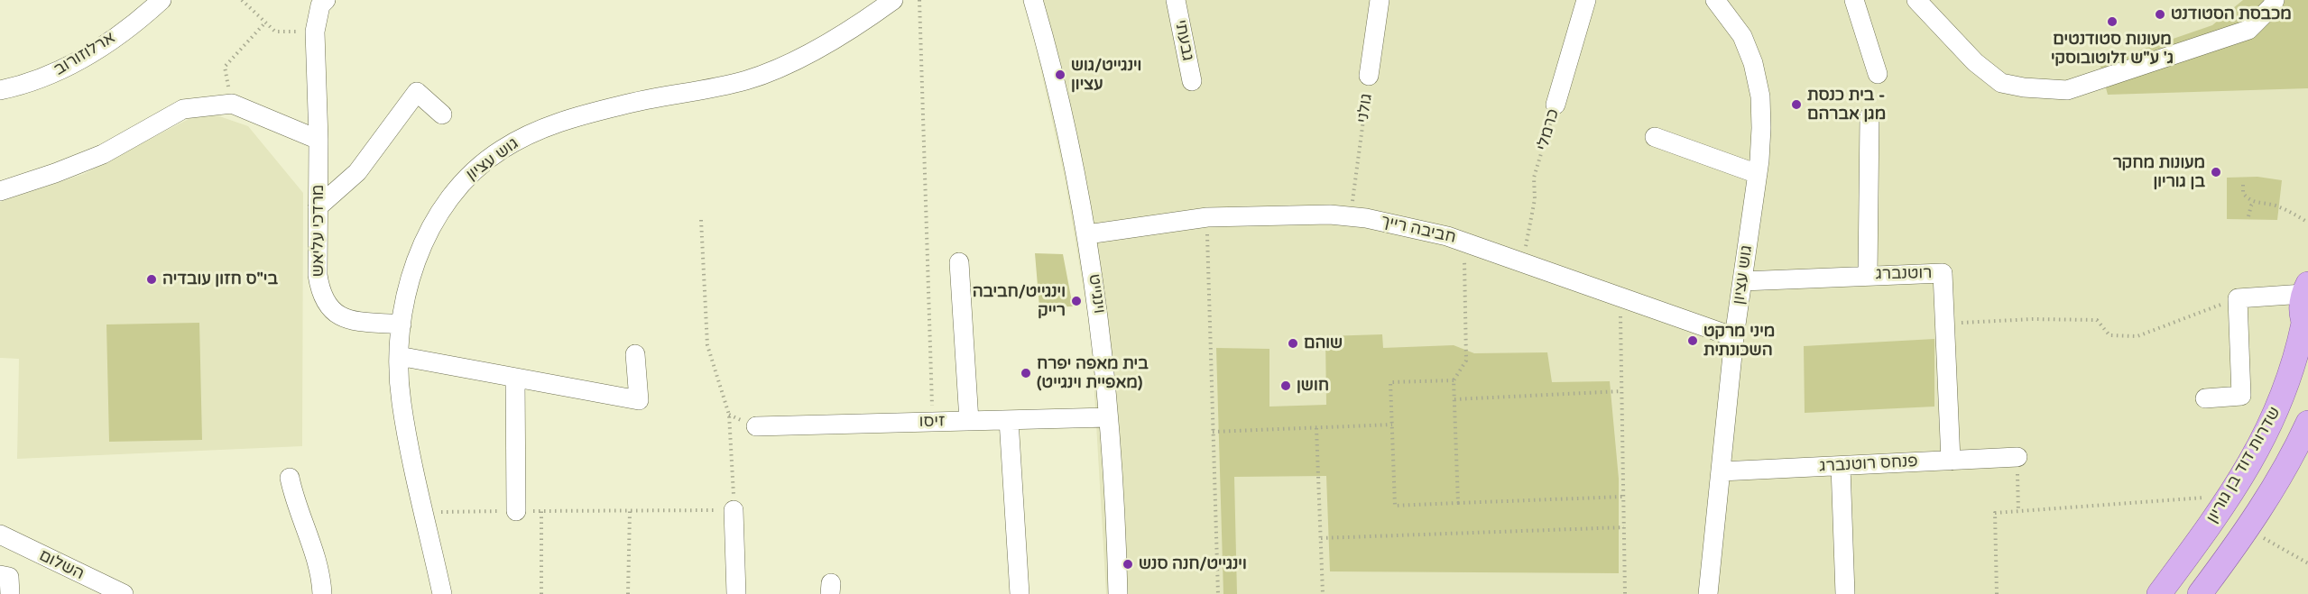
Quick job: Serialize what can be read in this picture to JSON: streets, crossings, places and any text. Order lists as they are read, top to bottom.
{
  "streets": {
    "main road": ["שדרות דוד בן גוריון"],
    "street": [
      "גבעתי",
      "ארלוזורוב",
      "גולני",
      "כרמלי",
      "גוש עציון",
      "חביבה רייך",
      "מרדכי עליאש",
      "רוטנברג",
      "וינגייט",
      "זיסו",
      "פנחס רוטנברג",
      "השלום"
    ]
  },
  "crossings": [
    ["גולני", "חביבה רייך"],
    ["כרמלי", "חביבה רייך"],
    ["גוש עציון", "חביבה רייך"],
    ["גוש עציון", "מרדכי עליאש"],
    ["גוש עציון", "רוטנברג"],
    ["גוש עציון", "פנחס רוטנברג"],
    ["חביבה רייך", "וינגייט"],
    ["רוטנברג", "פנחס רוטנברג"],
    ["וינגייט", "זיסו"]
  ],
  "places": [
    "מכבסת הסטודנט",
    "מעונות סטודנטים ג' ע\"ש זלוטובוסקי",
    "וינגייט/גוש עציון",
    "בית כנסת - מגן אברהם",
    "מעונות מחקר בן גוריון",
    "בי\"ס חזון עובדיה",
    "וינגייט/חביבה רייק",
    "מיני מרקט השכונתית",
    "שוהם",
    "בית מאפה יפרח (מאפיית וינגייט)",
    "חושן",
    "וינגייט/חנה סנש"
  ]
}
